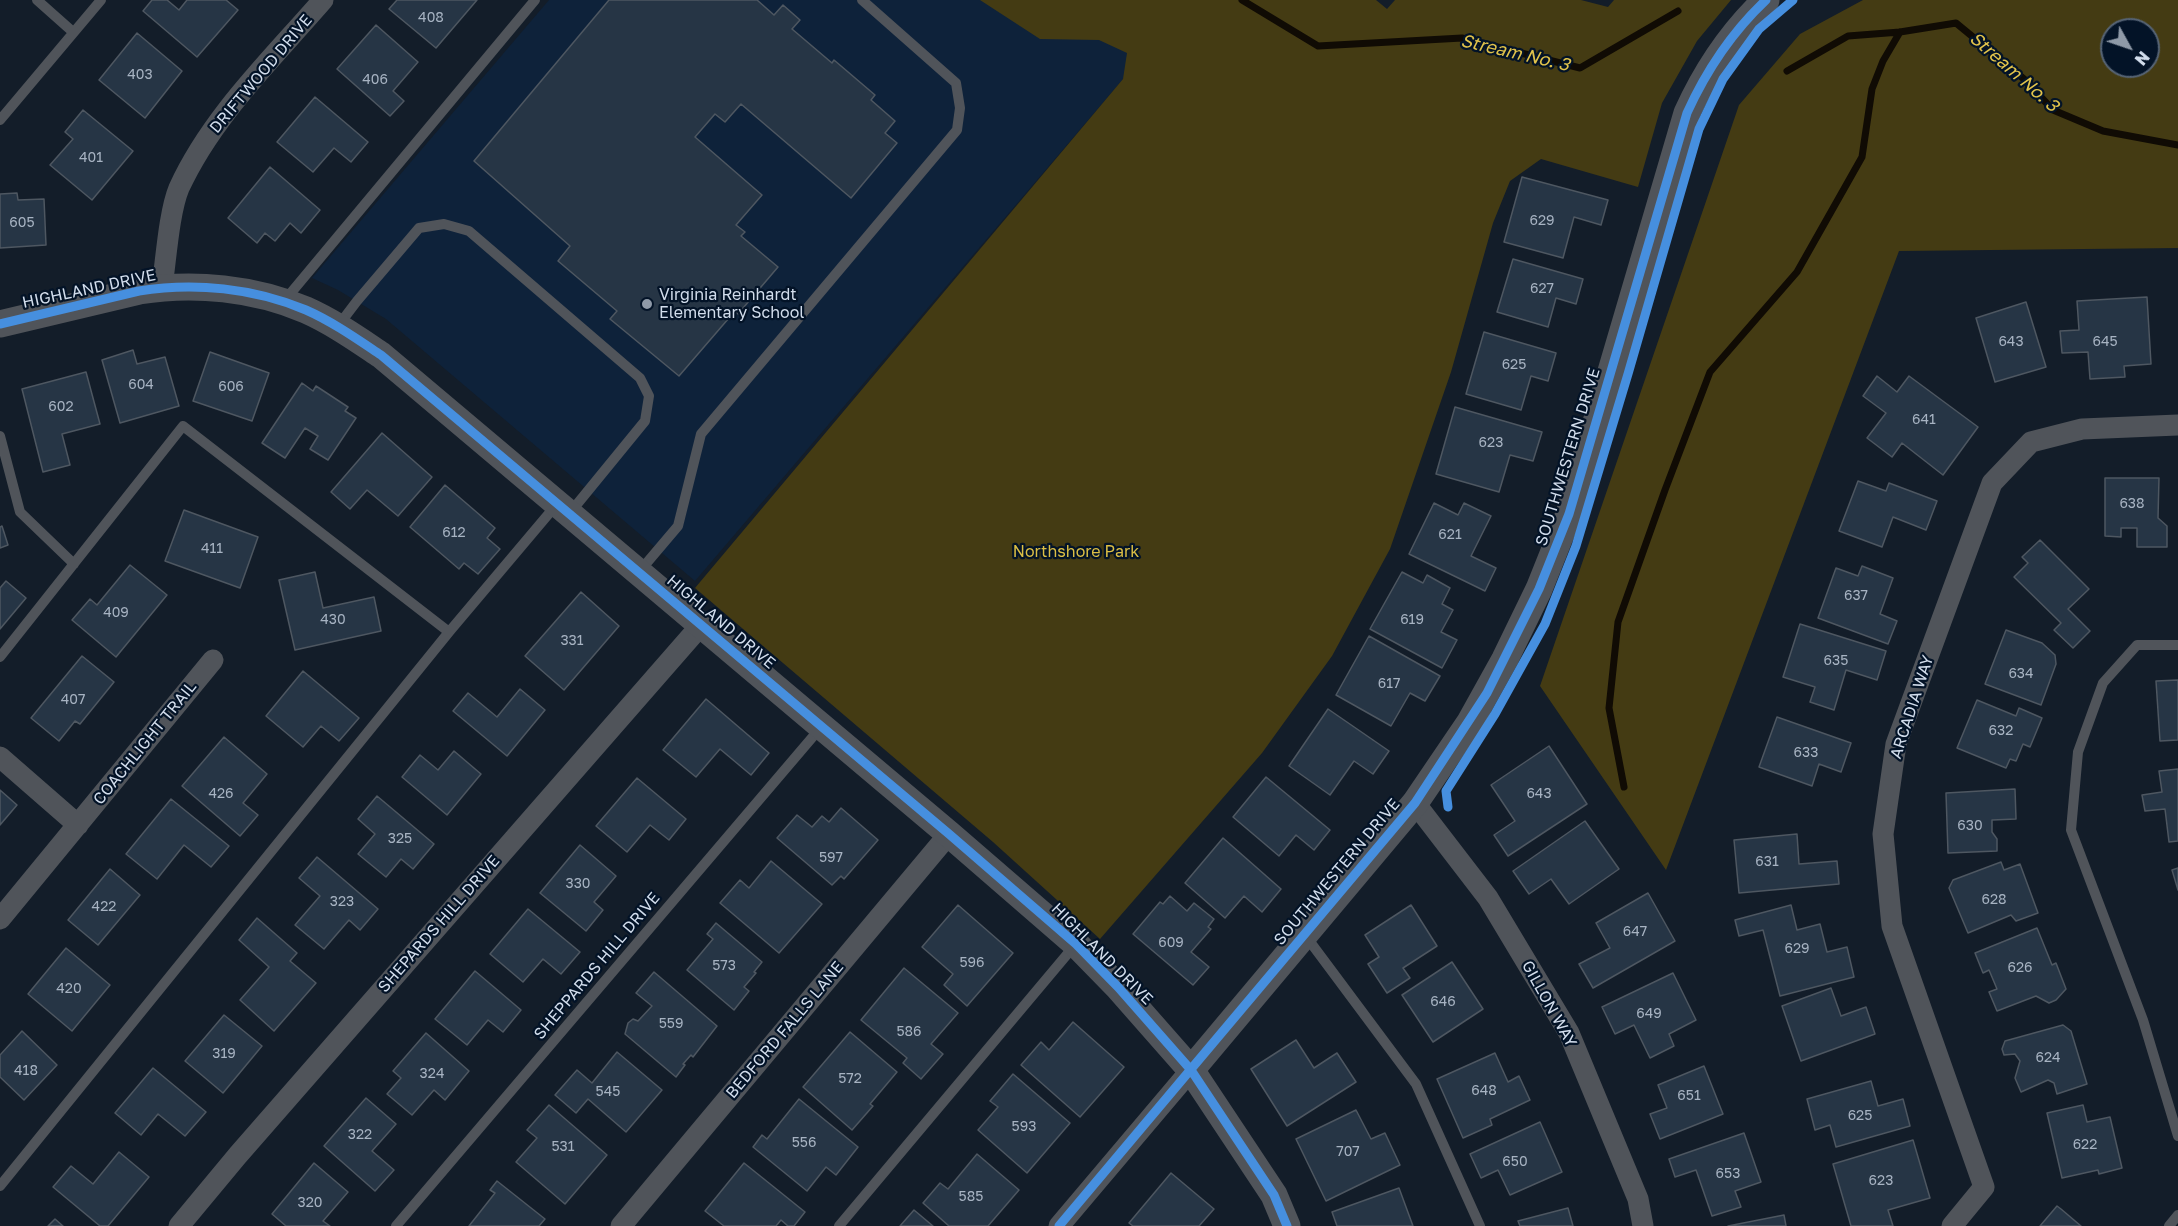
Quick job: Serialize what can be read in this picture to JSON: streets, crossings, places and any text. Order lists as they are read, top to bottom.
{
  "streets": {
    "street": [
      "DRIFTWOOD DRIVE",
      "HIGHLAND DRIVE",
      "SOUTHWESTERN DRIVE",
      "ARCADIA WAY",
      "COACHLIGHT TRAIL",
      "SHEPARDS HILL DRIVE",
      "GILLON WAY",
      "BEDFORD FALLS LANE"
    ],
    "lane": ["SHEPPARDS HILL DRIVE"]
  },
  "crossings": [
    ["DRIFTWOOD DRIVE", "HIGHLAND DRIVE"],
    ["HIGHLAND DRIVE", "SOUTHWESTERN DRIVE"],
    ["HIGHLAND DRIVE", "SHEPARDS HILL DRIVE"],
    ["HIGHLAND DRIVE", "SHEPPARDS HILL DRIVE"],
    ["HIGHLAND DRIVE", "BEDFORD FALLS LANE"],
    ["SOUTHWESTERN DRIVE", "GILLON WAY"]
  ],
  "water": ["Stream No. 3"],
  "parks": ["Northshore Park"],
  "places": ["Virginia Reinhardt Elementary School"],
  "house_numbers": [
    "408",
    "403",
    "406",
    "401",
    "629",
    "605",
    "627",
    "643",
    "645",
    "625",
    "604",
    "606",
    "602",
    "641",
    "623",
    "638",
    "612",
    "621",
    "411",
    "637",
    "409",
    "430",
    "619",
    "331",
    "635",
    "634",
    "617",
    "407",
    "632",
    "633",
    "426",
    "643",
    "630",
    "325",
    "597",
    "631",
    "330",
    "628",
    "323",
    "422",
    "647",
    "609",
    "629",
    "596",
    "573",
    "626",
    "420",
    "646",
    "649",
    "559",
    "586",
    "319",
    "624",
    "418",
    "324",
    "572",
    "648",
    "545",
    "651",
    "625",
    "593",
    "322",
    "556",
    "622",
    "531",
    "707",
    "650",
    "653",
    "623",
    "585",
    "320"
  ],
  "north": "bottom right"
}
